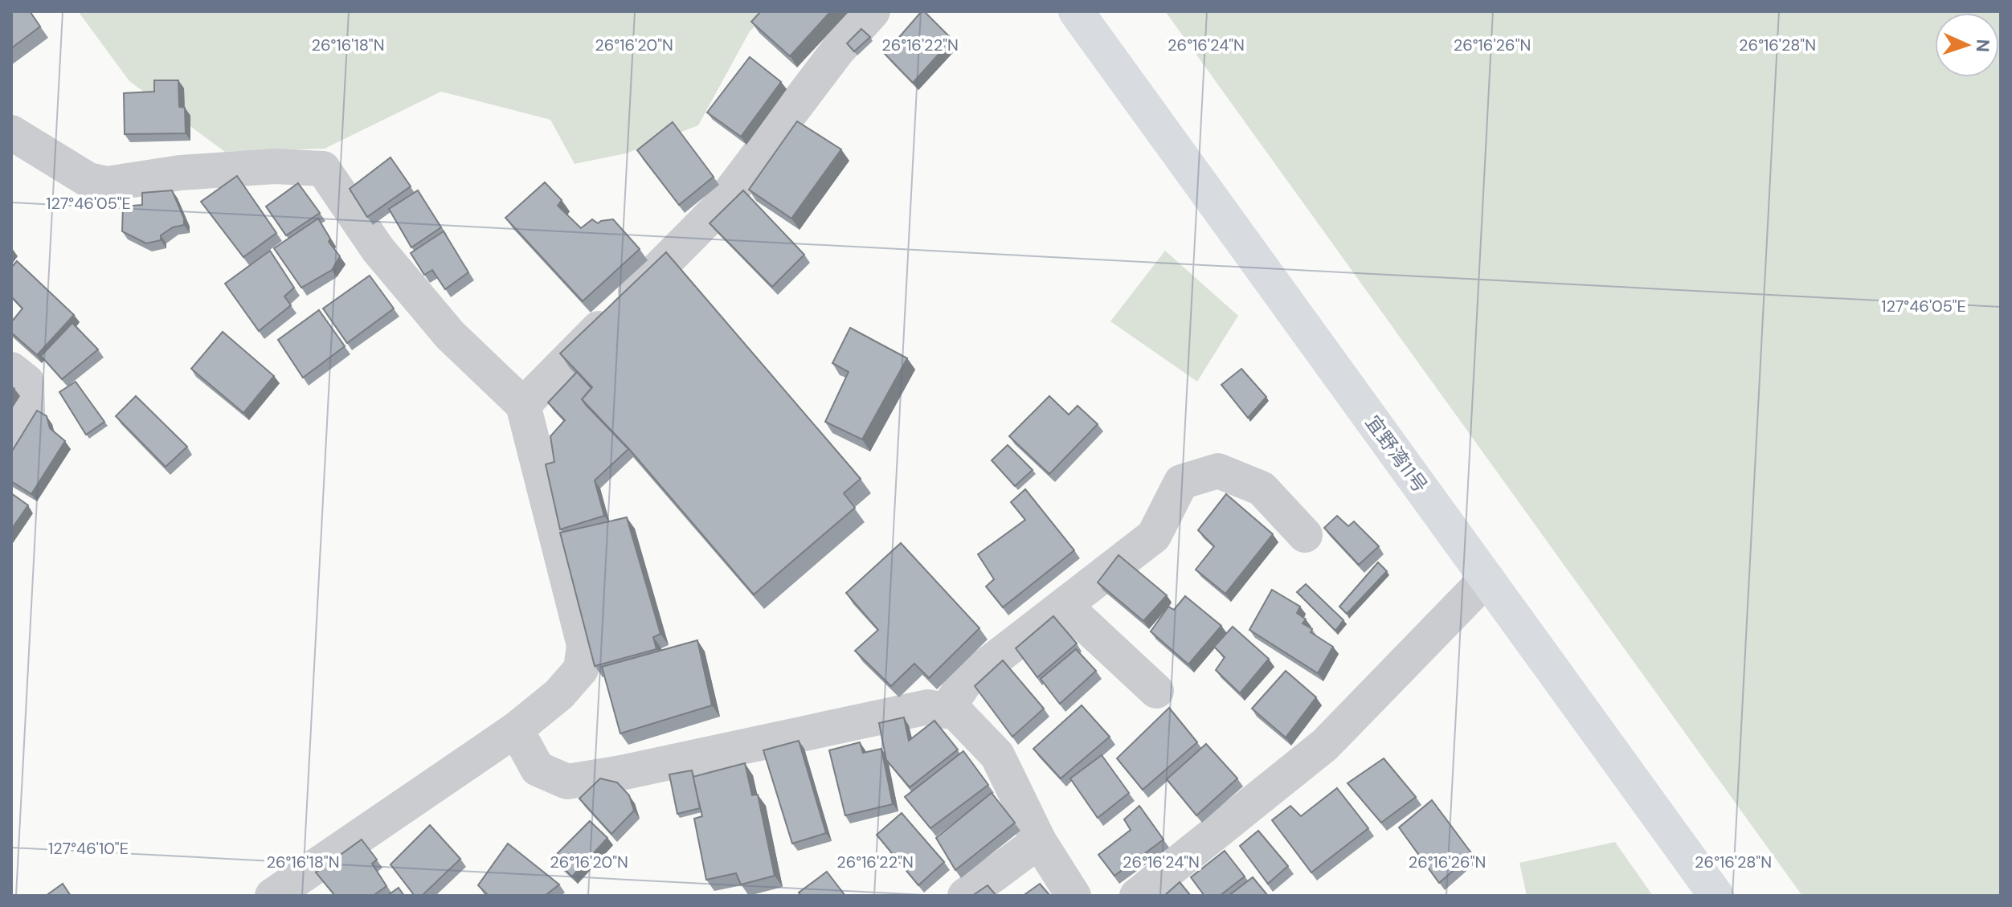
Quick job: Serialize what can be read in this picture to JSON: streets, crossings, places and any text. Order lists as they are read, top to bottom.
{
  "streets": {
    "street": ["宜野湾11号"]
  },
  "north": "right",
  "coordinates": [
    "26°16'18\"N",
    "26°16'20\"N",
    "26°16'22\"N",
    "26°16'24\"N",
    "26°16'26\"N",
    "26°16'28\"N",
    "127°46'05\"E",
    "127°46'10\"E"
  ]
}
